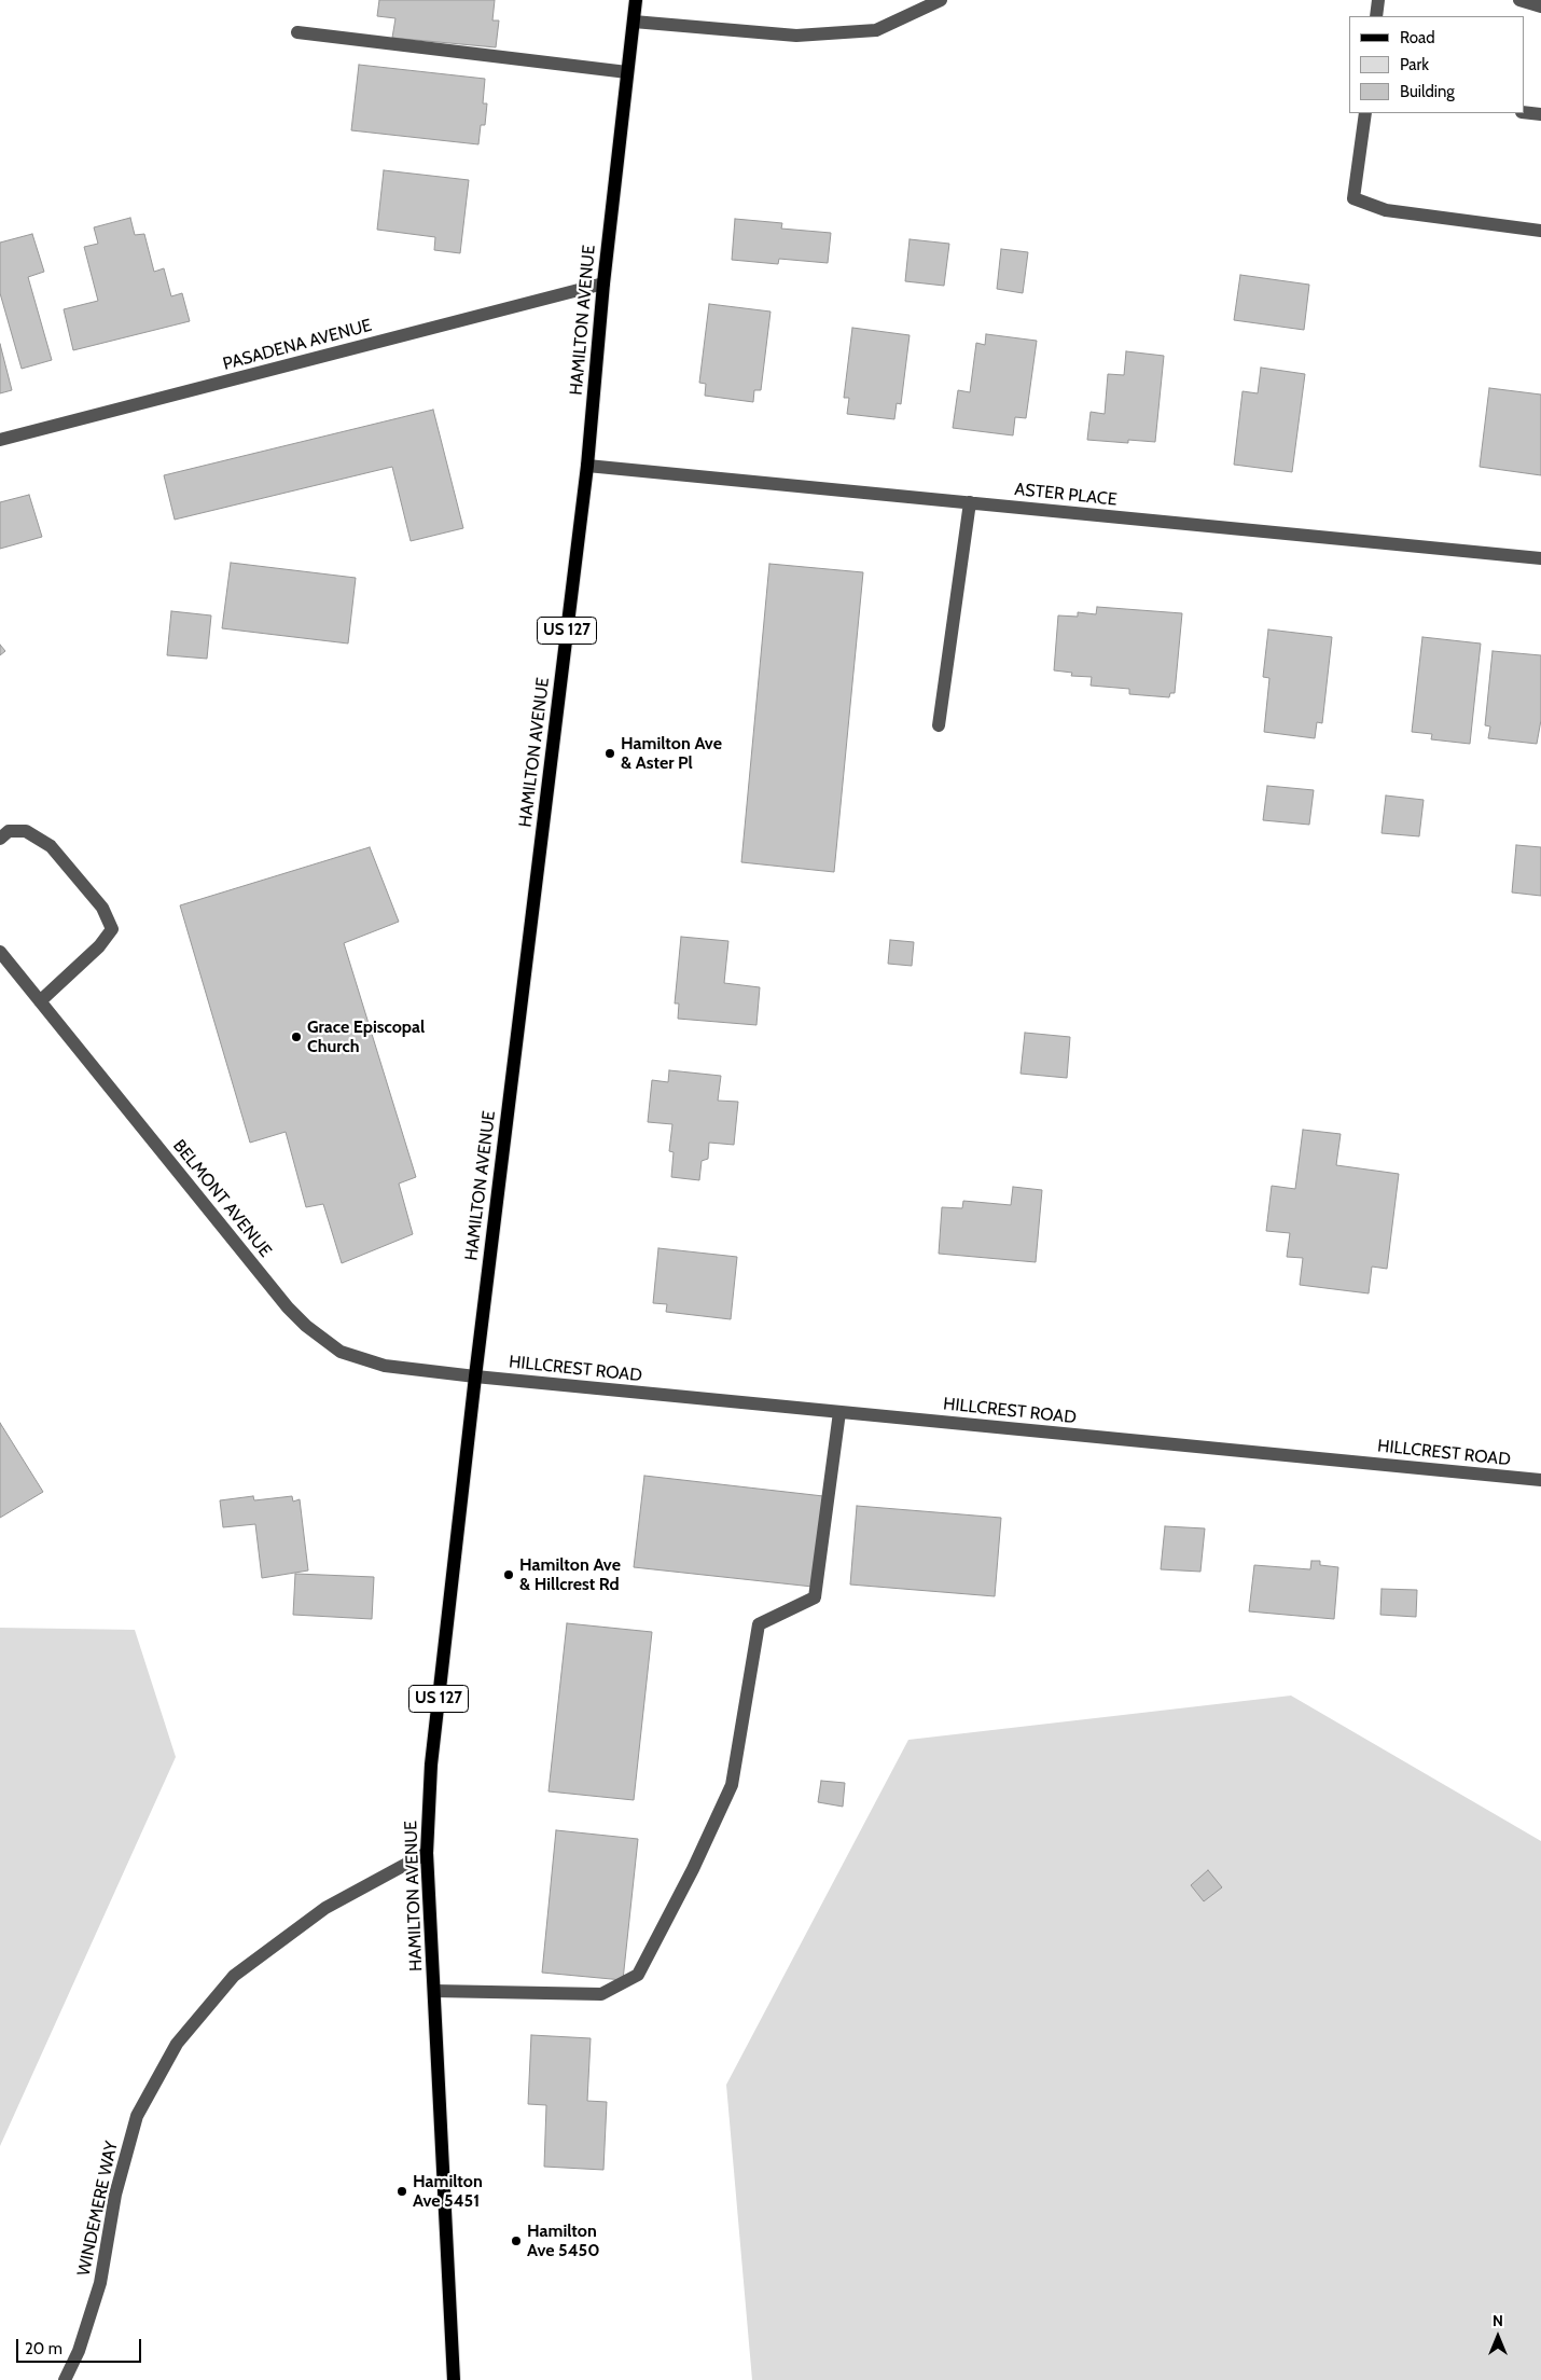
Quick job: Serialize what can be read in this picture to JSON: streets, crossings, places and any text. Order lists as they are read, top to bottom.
{
  "streets": {
    "main road": ["HAMILTON AVENUE", "US 127"],
    "street": [
      "PASADENA AVENUE",
      "ASTER PLACE",
      "BELMONT AVENUE",
      "HILLCREST ROAD",
      "WINDEMERE WAY"
    ]
  },
  "crossings": [
    ["HAMILTON AVENUE", "PASADENA AVENUE"],
    ["HAMILTON AVENUE", "ASTER PLACE"],
    ["HAMILTON AVENUE", "BELMONT AVENUE"],
    ["HAMILTON AVENUE", "HILLCREST ROAD"],
    ["HAMILTON AVENUE", "WINDEMERE WAY"],
    ["BELMONT AVENUE", "HILLCREST ROAD"]
  ],
  "places": [
    "Hamilton Ave & Aster Pl",
    "Grace Episcopal Church",
    "Hamilton Ave & Hillcrest Rd",
    "Hamilton Ave 5451",
    "Hamilton Ave 5450"
  ],
  "legend": ["Road", "Park", "Building"],
  "scale_bar": "20 m",
  "north": "top"
}
